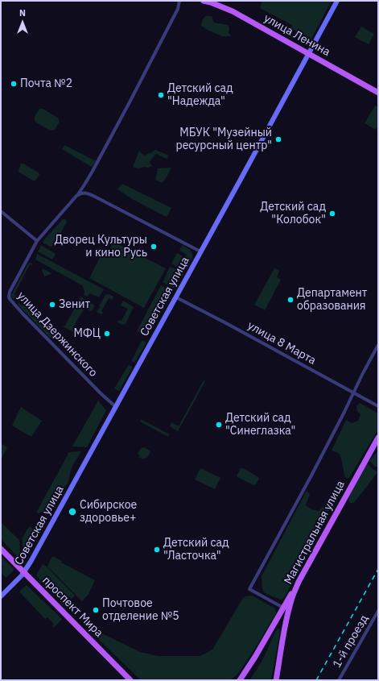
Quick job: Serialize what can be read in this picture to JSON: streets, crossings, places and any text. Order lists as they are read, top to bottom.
{
  "streets": {
    "main road": [
      "улица Ленина",
      "Советская улица",
      "Магистральная улица",
      "проспект Мира"
    ],
    "street": ["улица Дзержинского", "улица 8 Марта", "1-й проезд"]
  },
  "crossings": [
    ["улица Ленина", "Советская улица"],
    ["Советская улица", "улица Дзержинского"],
    ["Советская улица", "улица 8 Марта"],
    ["Советская улица", "проспект Мира"]
  ],
  "places": [
    "Почта №2",
    "Детский сад \"Надежда\"",
    "МБУК \"Музейный ресурсный центр\"",
    "Детский сад \"Колобок\"",
    "Дворец Культуры и кино Русь",
    "Департамент образования",
    "Зенит",
    "МФЦ",
    "Детский сад \"Синеглазка\"",
    "Сибирское здоровье+",
    "Детский сад \"Ласточка\"",
    "Почтовое отделение №5"
  ],
  "north": "top"
}
